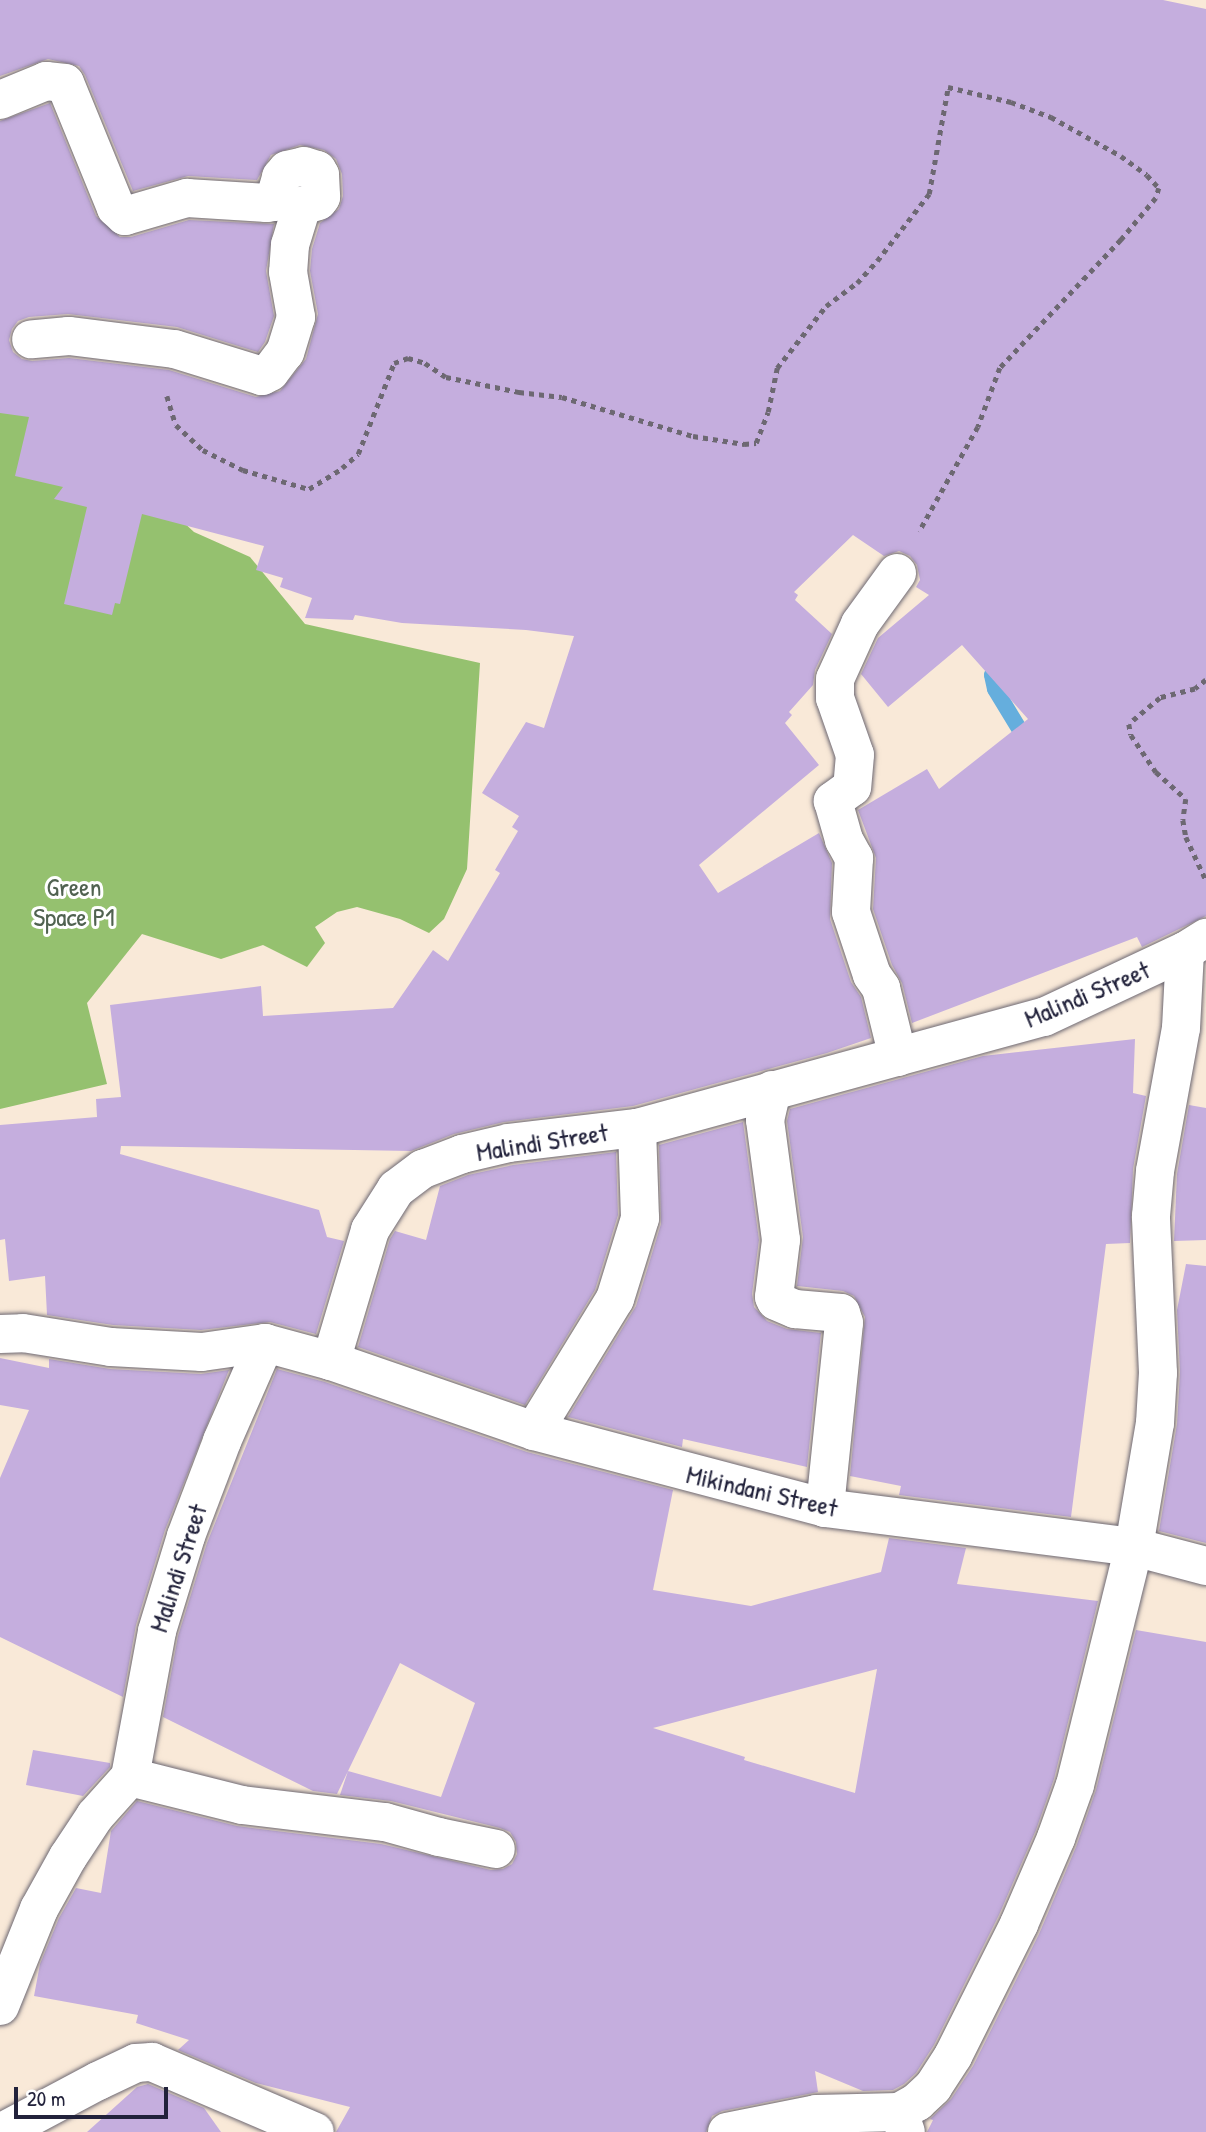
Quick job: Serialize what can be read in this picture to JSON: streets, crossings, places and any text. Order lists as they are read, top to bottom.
{
  "streets": {
    "street": ["Malindi Street", "Mikindani Street"]
  },
  "crossings": [
    ["Malindi Street", "Mikindani Street"]
  ],
  "parks": ["Green Space P1"],
  "scale_bar": "20 m"
}
